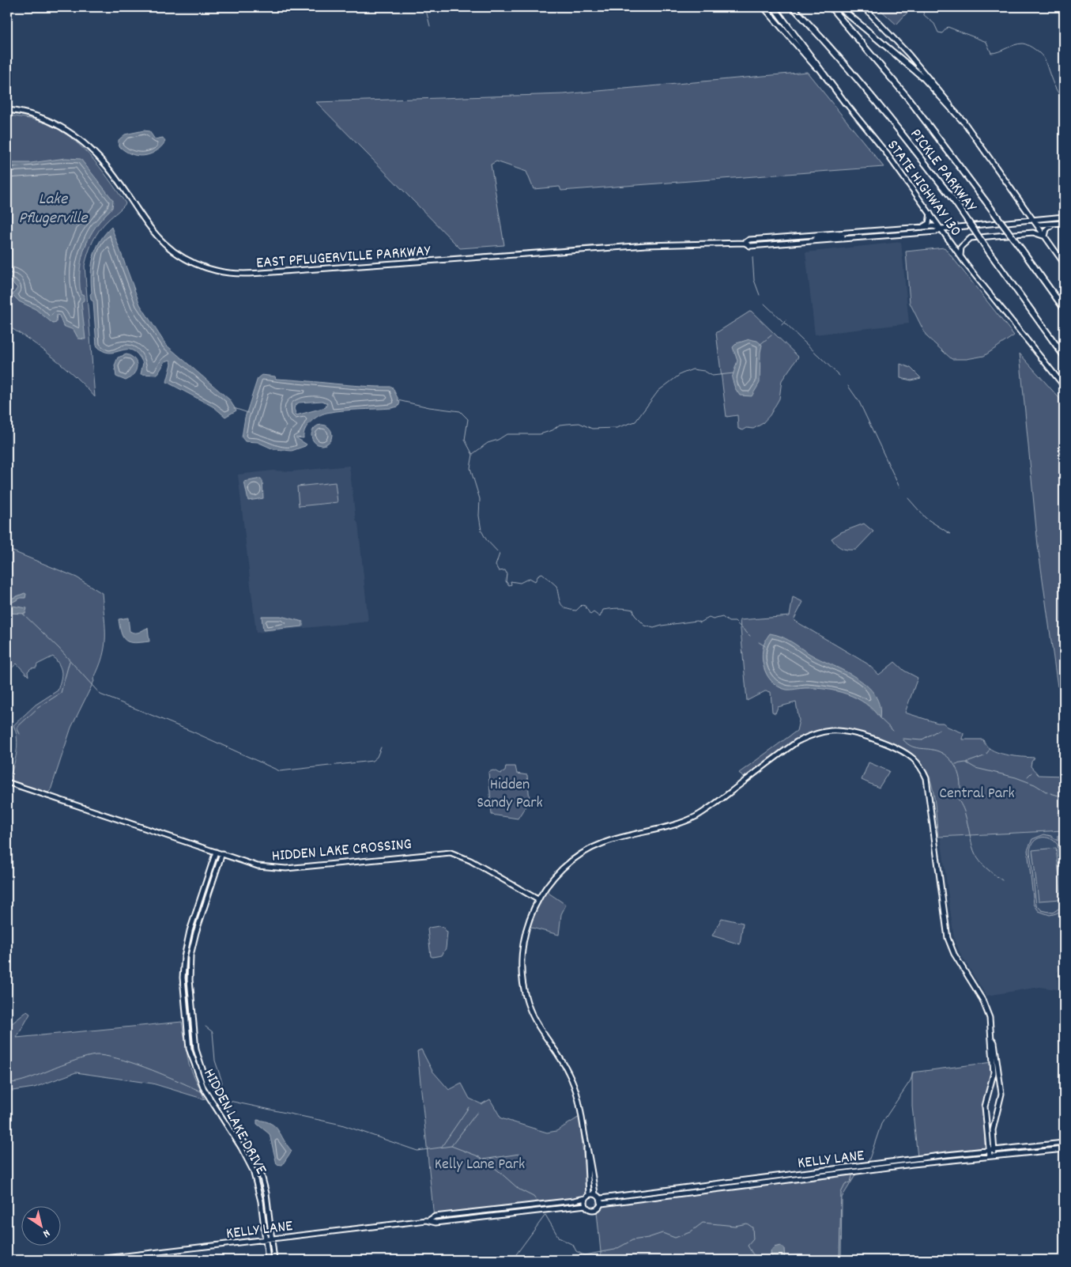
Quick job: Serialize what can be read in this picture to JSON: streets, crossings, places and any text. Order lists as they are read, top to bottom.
{
  "streets": {
    "highway": ["PICKLE PARKWAY"],
    "street": [
      "STATE HIGHWAY 130",
      "EAST PFLUGERVILLE PARKWAY",
      "HIDDEN LAKE CROSSING",
      "HIDDEN LAKE DRIVE",
      "KELLY LANE"
    ]
  },
  "crossings": [
    ["STATE HIGHWAY 130", "EAST PFLUGERVILLE PARKWAY"],
    ["HIDDEN LAKE CROSSING", "HIDDEN LAKE DRIVE"],
    ["HIDDEN LAKE DRIVE", "KELLY LANE"]
  ],
  "water": ["Lake Pflugerville"],
  "parks": ["Hidden Sandy Park", "Central Park", "Kelly Lane Park"],
  "north": "bottom right"
}
